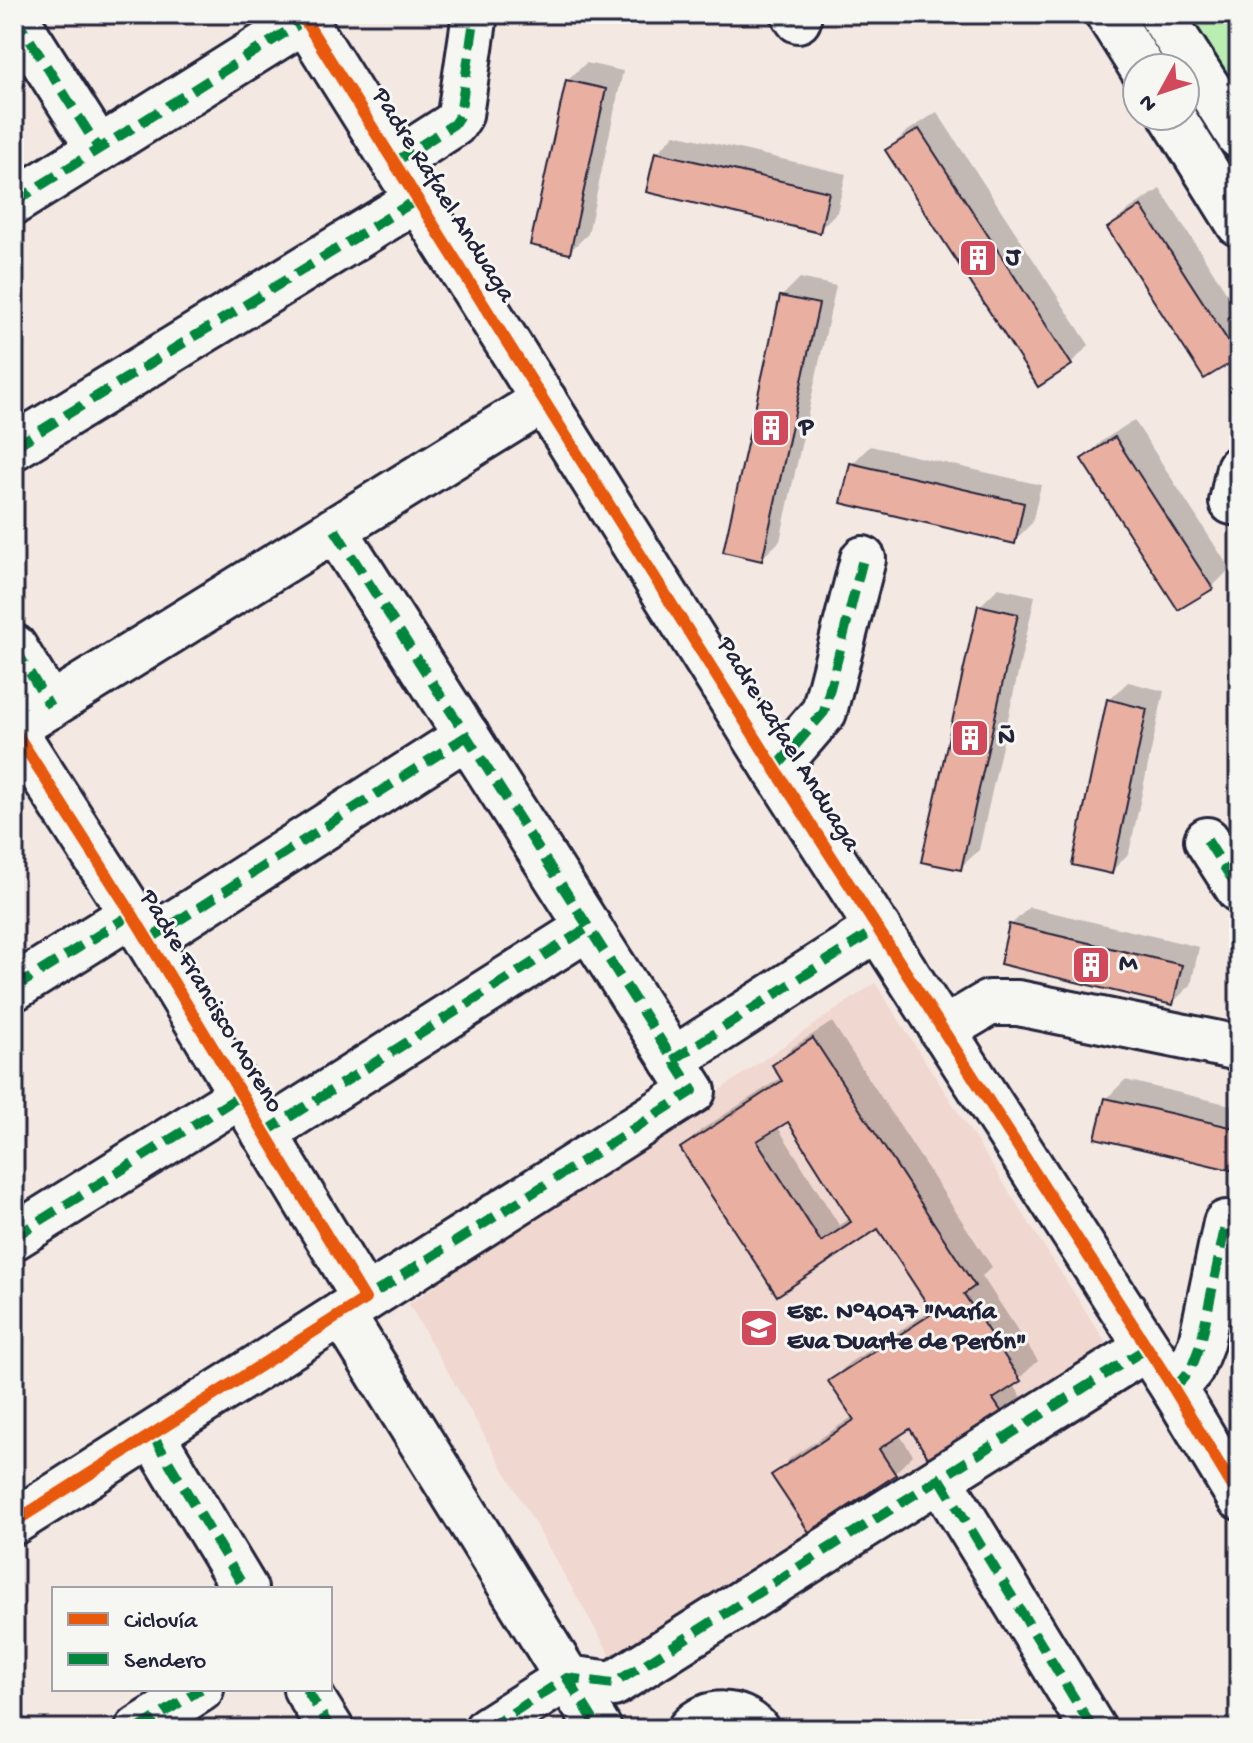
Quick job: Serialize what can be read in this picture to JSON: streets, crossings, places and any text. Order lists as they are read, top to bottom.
{
  "streets": {
    "street": ["Padre Rafael Anduaga", "Padre Francisco Moreno"]
  },
  "places": {
    "building": [
      "J",
      "P",
      "Ñ",
      "M"
    ],
    "school or university": ["Esc. N°4047 \"María Eva Duarte de Perón\""]
  },
  "legend": ["Ciclovía", "Sendero"],
  "north": "bottom left"
}
